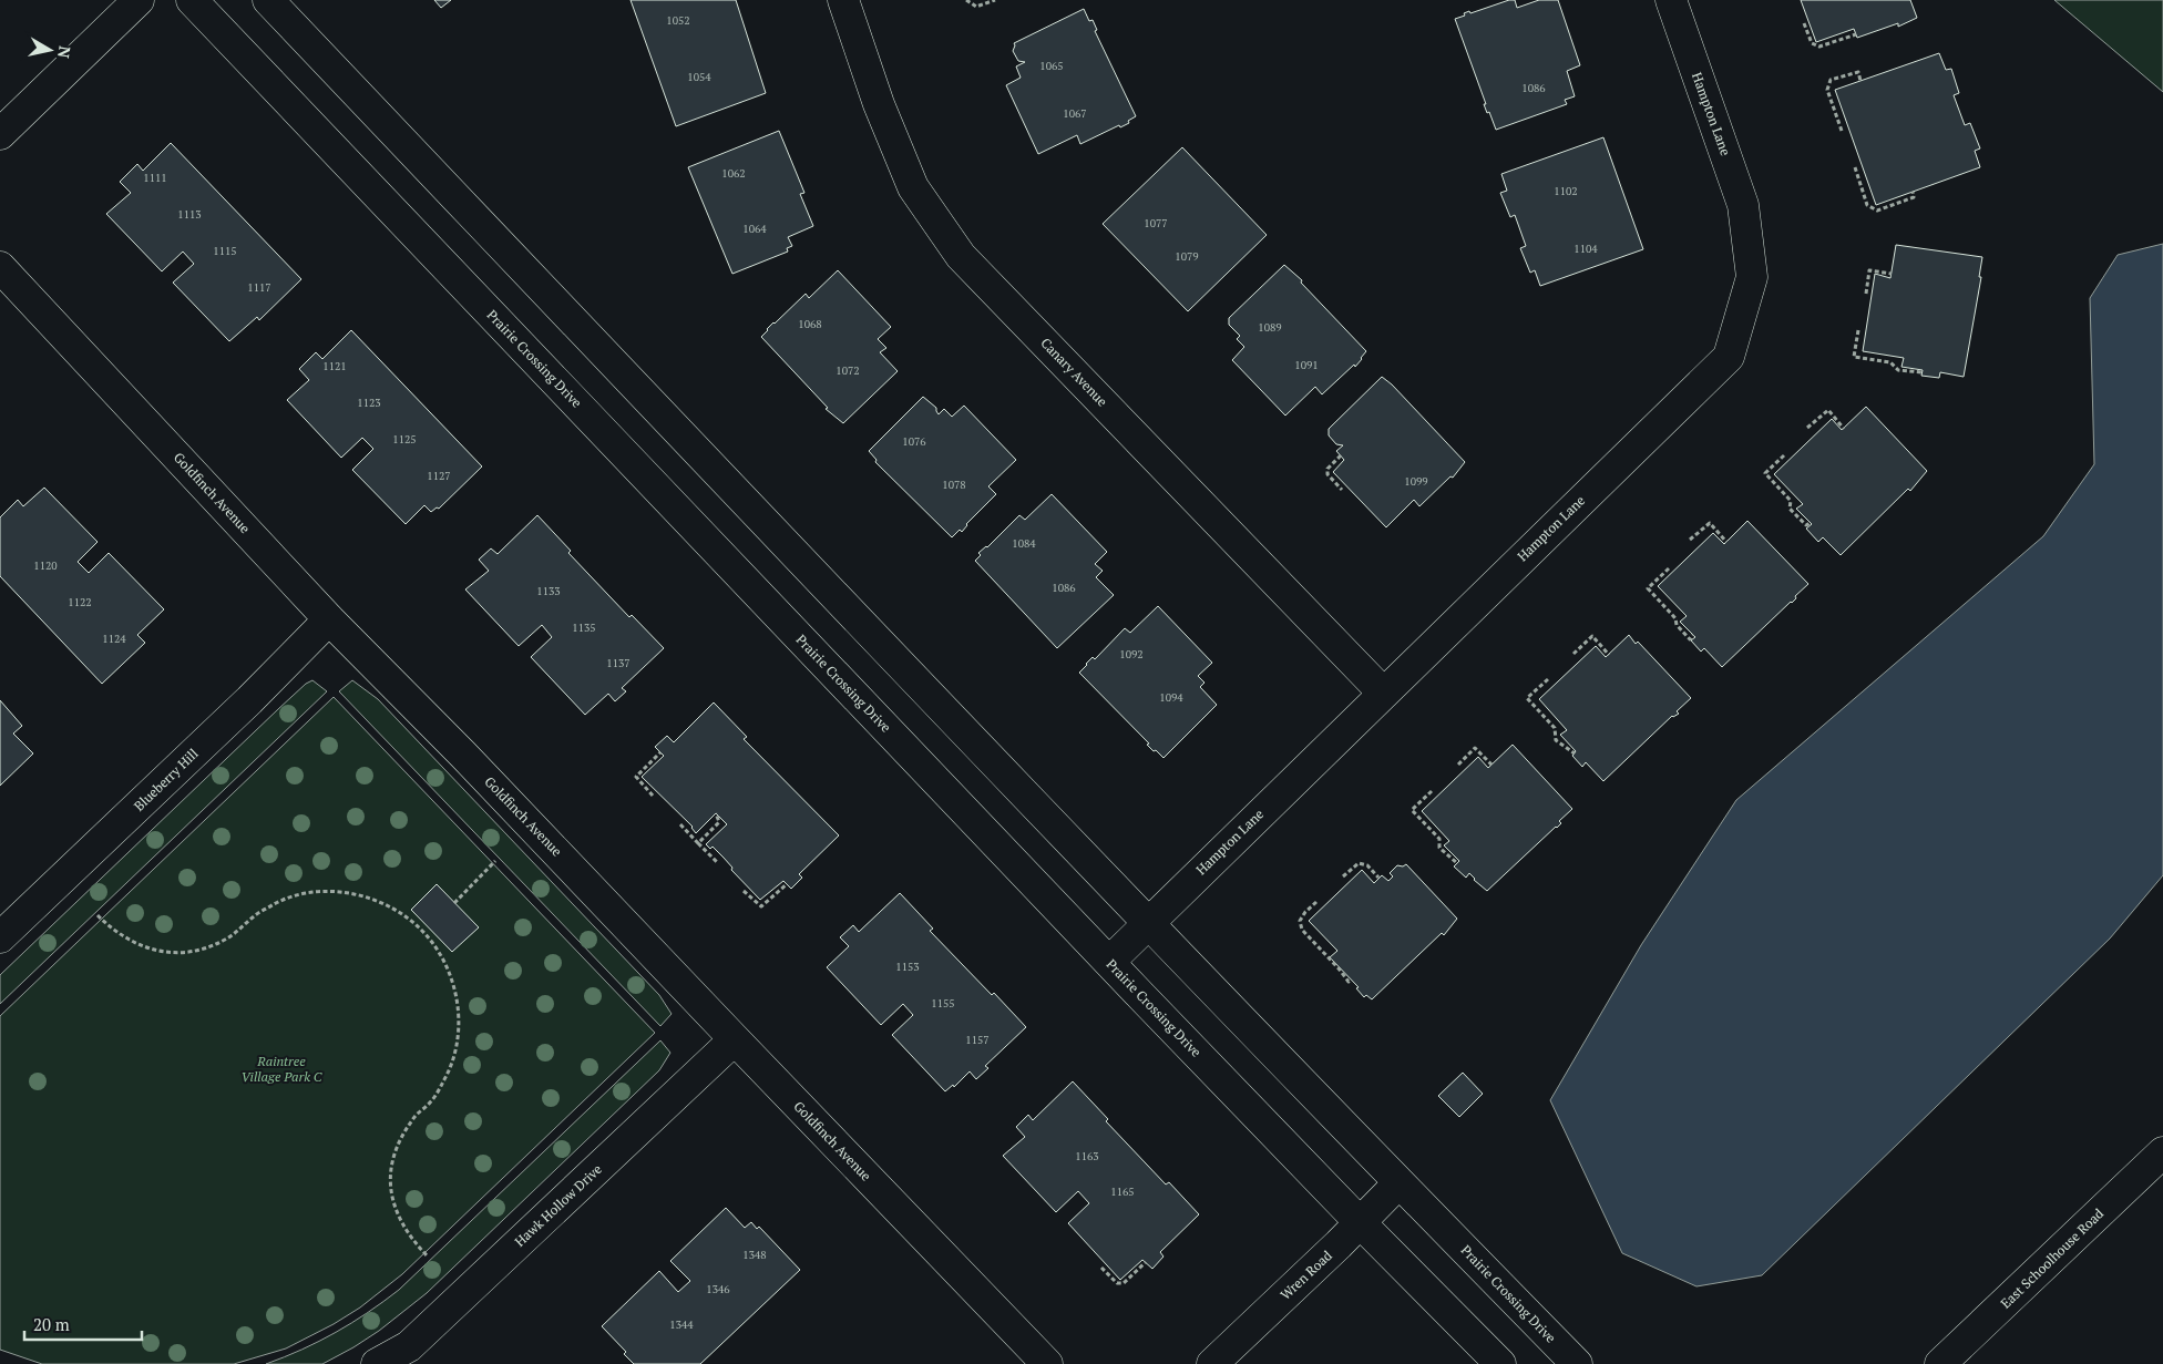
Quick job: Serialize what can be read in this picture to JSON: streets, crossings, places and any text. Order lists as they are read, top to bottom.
{
  "streets": {
    "street": [
      "Hampton Lane",
      "Prairie Crossing Drive",
      "Canary Avenue",
      "Goldfinch Avenue",
      "Blueberry Hill",
      "Hawk Hollow Drive",
      "East Schoolhouse Road",
      "Wren Road"
    ]
  },
  "crossings": [
    ["Hampton Lane", "Prairie Crossing Drive"],
    ["Hampton Lane", "Canary Avenue"],
    ["Prairie Crossing Drive", "Wren Road"],
    ["Goldfinch Avenue", "Blueberry Hill"],
    ["Goldfinch Avenue", "Hawk Hollow Drive"]
  ],
  "parks": ["Raintree Village Park C"],
  "house_numbers": [
    "1052",
    "1065",
    "1054",
    "1086",
    "1067",
    "1062",
    "1111",
    "1102",
    "1113",
    "1077",
    "1064",
    "1104",
    "1115",
    "1079",
    "1117",
    "1068",
    "1089",
    "1091",
    "1121",
    "1072",
    "1123",
    "1125",
    "1076",
    "1127",
    "1099",
    "1078",
    "1084",
    "1120",
    "1086",
    "1133",
    "1122",
    "1135",
    "1124",
    "1092",
    "1137",
    "1094",
    "1153",
    "1155",
    "1157",
    "1163",
    "1165",
    "1348",
    "1346",
    "1344"
  ],
  "scale_bar": "20 m",
  "north": "right"
}
